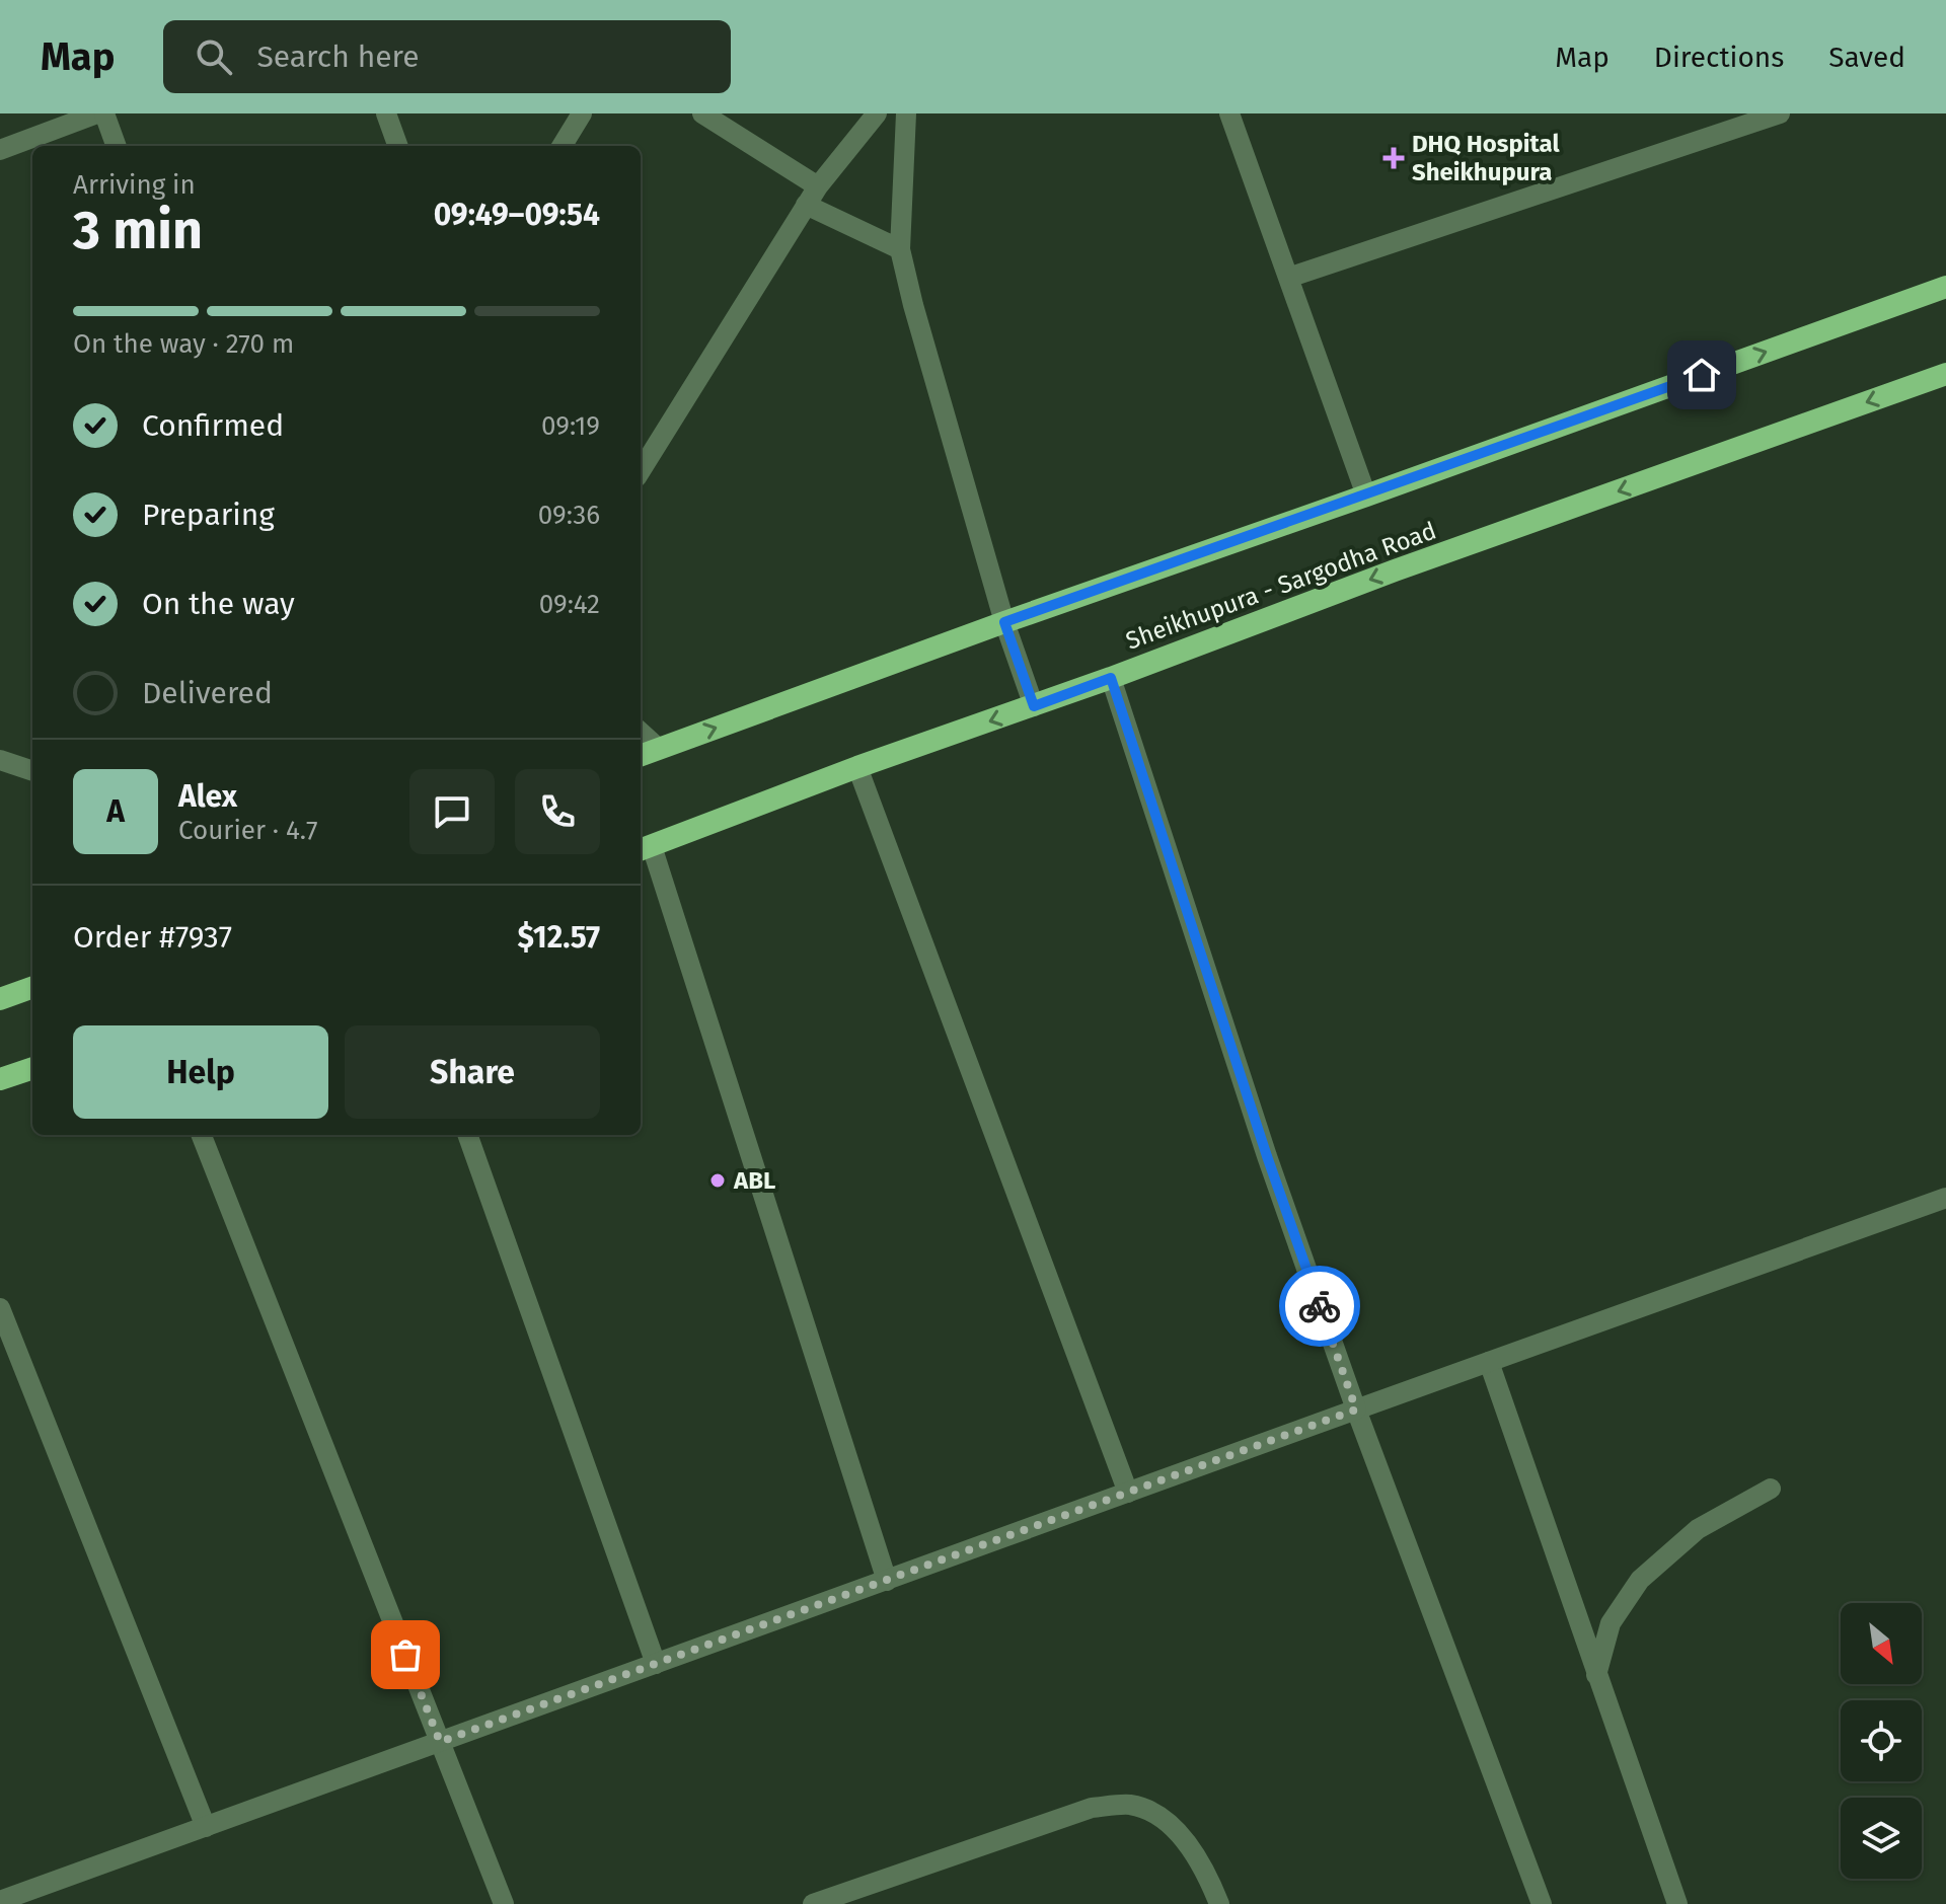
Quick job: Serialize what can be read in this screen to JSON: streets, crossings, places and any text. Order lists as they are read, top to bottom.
{
  "streets": {
    "highway": ["Sheikhupura - Sargodha Road"]
  },
  "places": {
    "health": ["DHQ Hospital Sheikhupura"],
    "other": ["ABL"]
  },
  "north": "bottom right",
  "page": {
    "header": "Map",
    "search": "Search here",
    "nav": ["Map", "Directions", "Saved"],
    "heading": ["3 min", "Arriving in", "09:49–09:54"],
    "panel": [
      "Alex",
      "Courier · 4.7",
      "Order #7937",
      "$12.57"
    ],
    "bar": "On the way · 270 m",
    "list": [
      ["Confirmed", "09:19"],
      ["Preparing", "09:36"],
      ["On the way", "09:42"],
      "Delivered"
    ],
    "round": "A",
    "buttons": ["Help", "Share"]
  }
}
